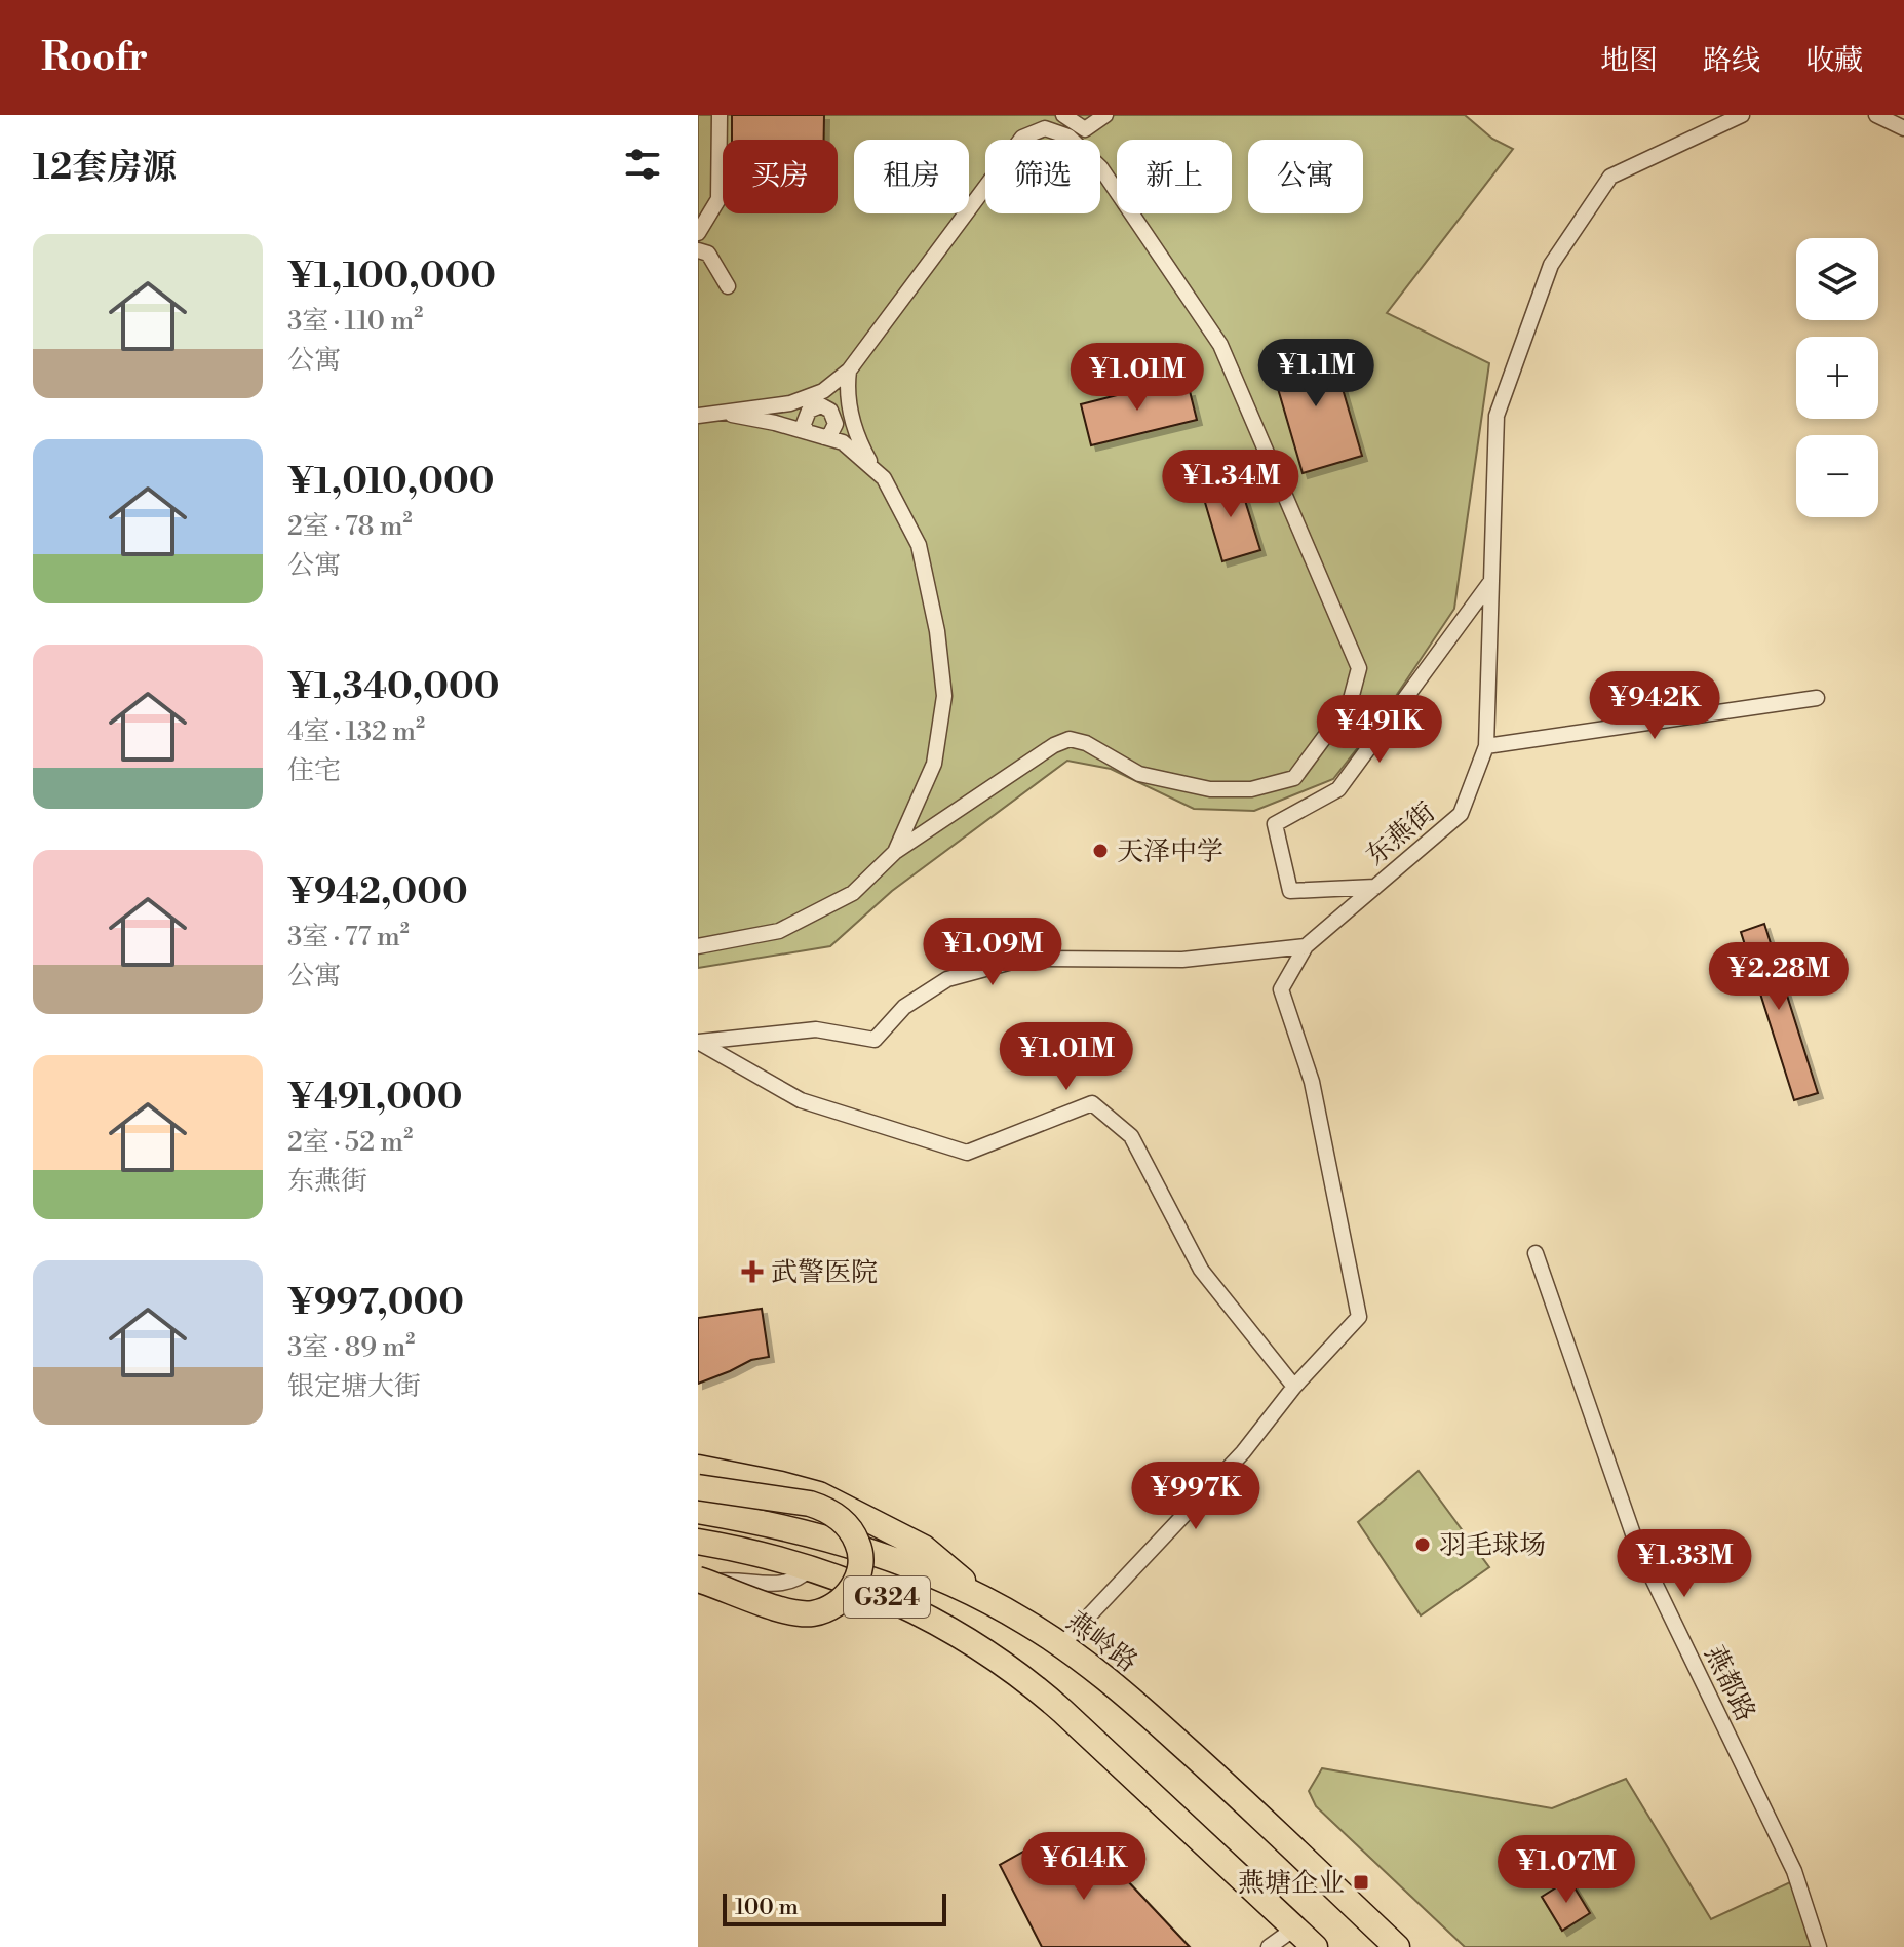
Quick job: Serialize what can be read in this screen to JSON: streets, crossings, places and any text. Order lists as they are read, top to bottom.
{
  "streets": {
    "highway": ["G324", "燕岭路"],
    "street": ["东燕街", "燕都路"]
  },
  "places": {
    "other": ["天泽中学", "羽毛球场"],
    "health": ["武警医院"],
    "transit": ["燕塘企业"]
  },
  "scale_bar": "100 m",
  "page": {
    "header": "Roofr",
    "nav": ["地图", "路线", "收藏"],
    "heading": "12套房源",
    "chip": [
      "买房",
      "租房",
      "筛选",
      "新上",
      "公寓"
    ],
    "list": [
      {
        "name": "¥1,100,000",
        "note": "3室 · 110 m² · 公寓"
      },
      {
        "name": "¥1,010,000",
        "note": "2室 · 78 m² · 公寓"
      },
      {
        "name": "¥1,340,000",
        "note": "4室 · 132 m² · 住宅"
      },
      {
        "name": "¥942,000",
        "note": "3室 · 77 m² · 公寓"
      },
      {
        "name": "¥491,000",
        "note": "2室 · 52 m² · 东燕街"
      },
      {
        "name": "¥997,000",
        "note": "3室 · 89 m² · 银定塘大街"
      }
    ],
    "map_buttons": ["+", "−"],
    "price": [
      "¥1.1M",
      "¥1.01M",
      "¥1.34M",
      "¥942K",
      "¥491K",
      "¥1.09M",
      "¥2.28M",
      "¥1.01M",
      "¥997K",
      "¥1.33M",
      "¥614K",
      "¥1.07M"
    ],
    "scale": "100 m"
  }
}
